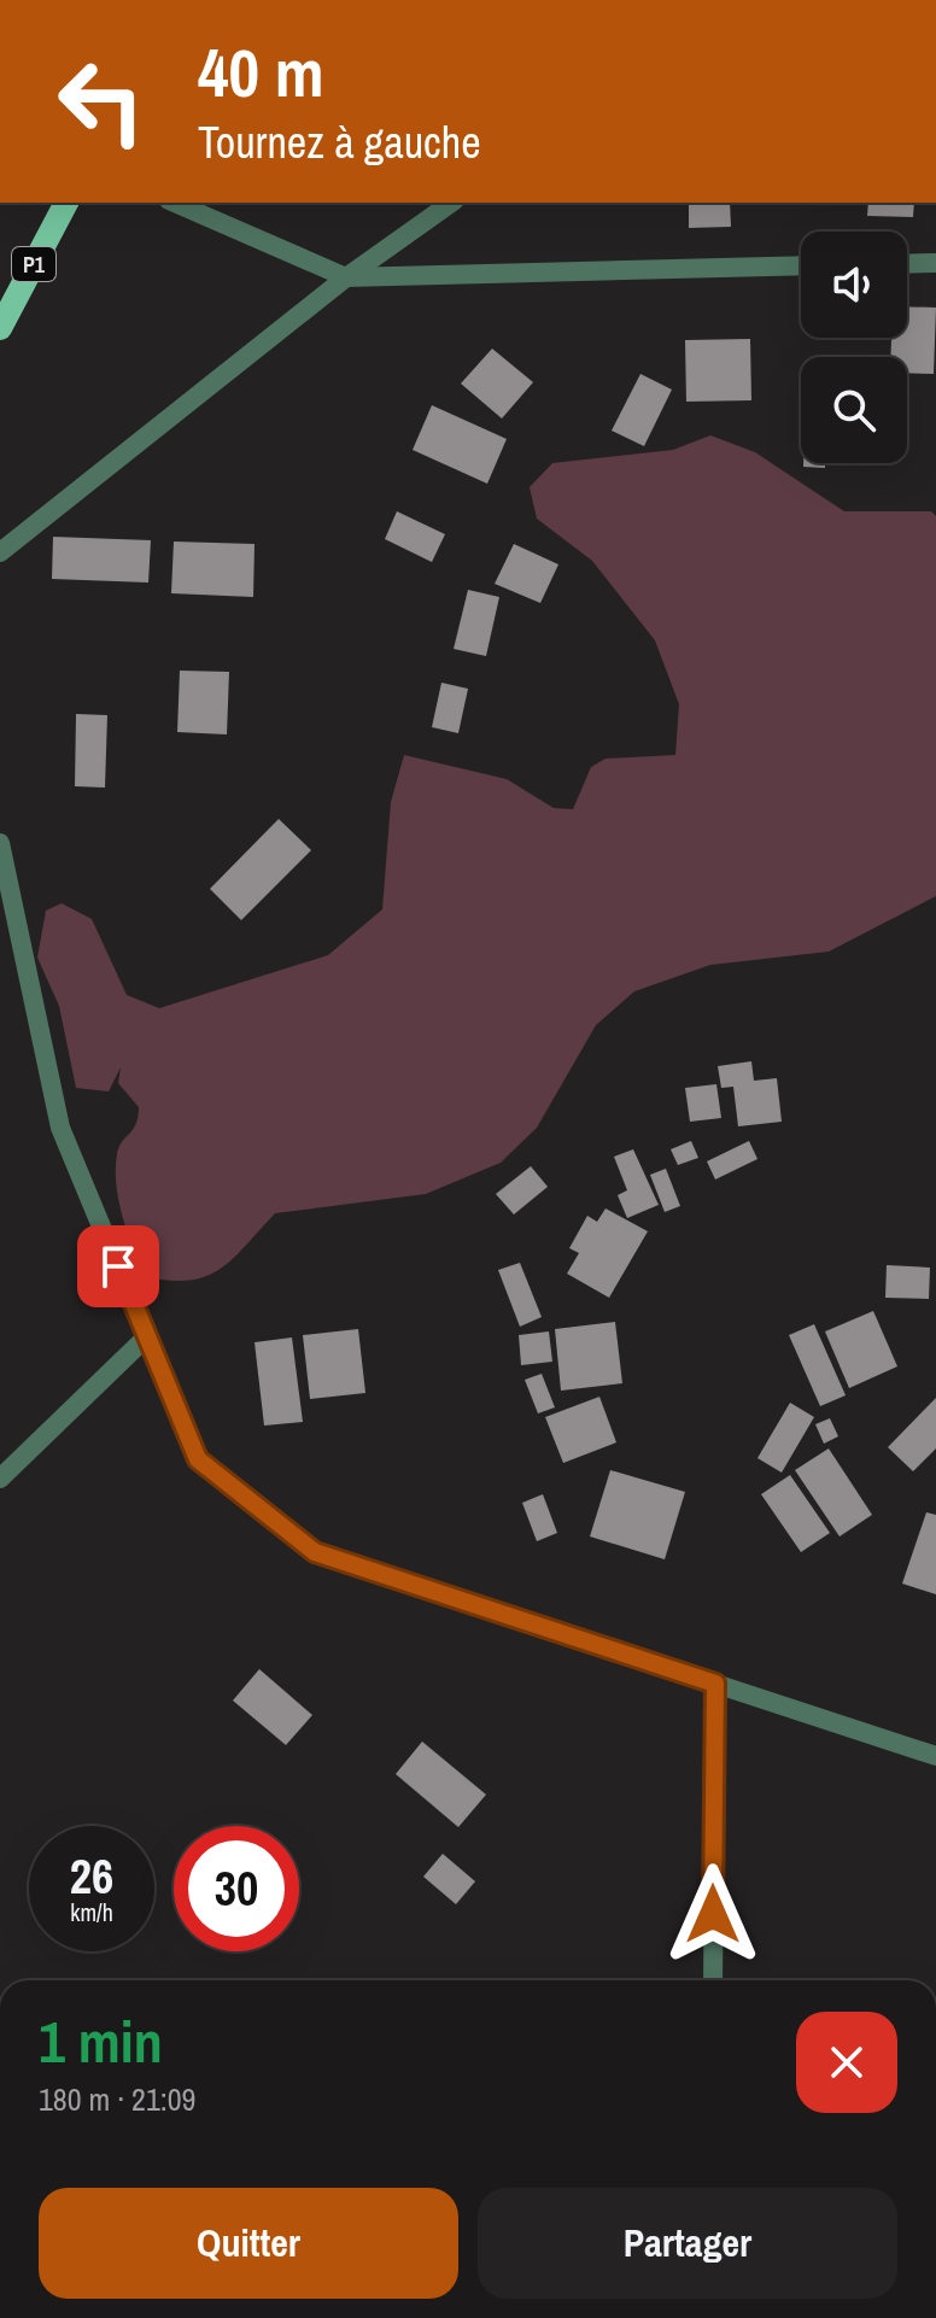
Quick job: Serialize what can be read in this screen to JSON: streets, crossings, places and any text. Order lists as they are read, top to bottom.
{
  "streets": {
    "main road": ["P1"]
  },
  "page": {
    "turn": ["40 m", "Tournez à gauche"],
    "speed": "26 km/h",
    "limit": "30",
    "heading": ["1 min", "180 m · 21:09"],
    "buttons": ["Quitter", "Partager"]
  }
}
